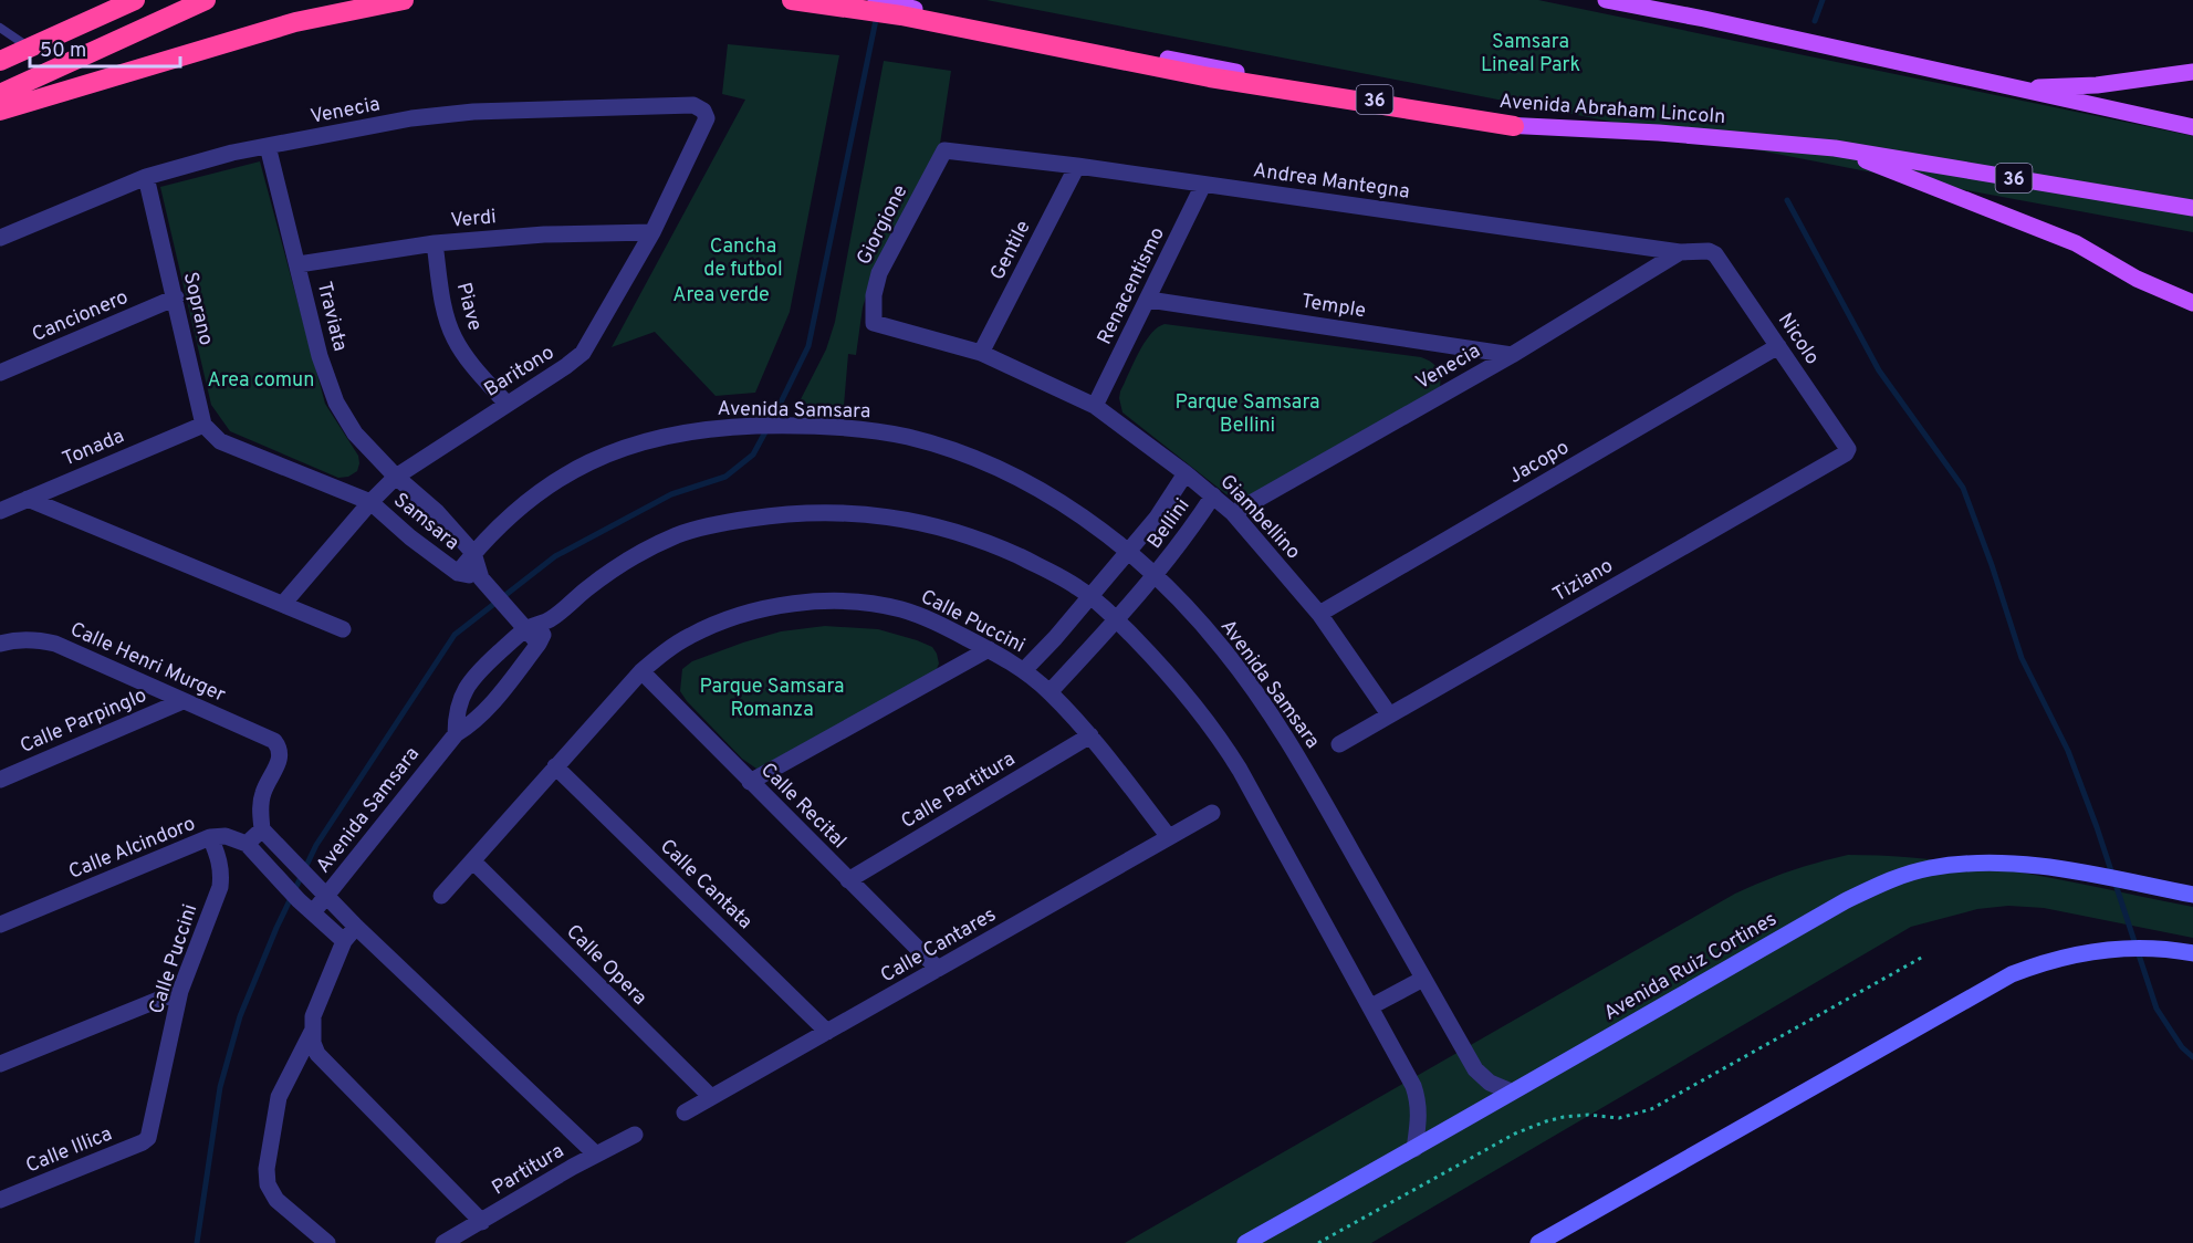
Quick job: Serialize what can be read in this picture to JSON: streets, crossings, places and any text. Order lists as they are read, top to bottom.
{
  "streets": {
    "main road": ["36", "Avenida Abraham Lincoln", "Avenida Ruiz Cortines"],
    "street": [
      "Venecia",
      "Andrea Mantegna",
      "Verdi",
      "Giorgione",
      "Gentile",
      "Renacentismo",
      "Temple",
      "Piave",
      "Soprano",
      "Cancionero",
      "Traviata",
      "Nicolo",
      "Baritono",
      "Avenida Samsara",
      "Tonada",
      "Jacopo",
      "Giambellino",
      "Samsara",
      "Bellini",
      "Tiziano",
      "Calle Puccini",
      "Calle Henri Murger",
      "Calle Parpinglo",
      "Calle Partitura",
      "Calle Recital",
      "Calle Alcindoro",
      "Calle Cantata",
      "Calle Cantares",
      "Calle Opera",
      "Calle Illica",
      "Partitura"
    ]
  },
  "crossings": [
    ["Venecia", "Andrea Mantegna"],
    ["Venecia", "Temple"],
    ["Venecia", "Soprano"],
    ["Venecia", "Traviata"],
    ["Venecia", "Baritono"],
    ["Venecia", "Giambellino"],
    ["Andrea Mantegna", "Giorgione"],
    ["Andrea Mantegna", "Gentile"],
    ["Andrea Mantegna", "Renacentismo"],
    ["Andrea Mantegna", "Nicolo"],
    ["Verdi", "Piave"],
    ["Verdi", "Traviata"],
    ["Verdi", "Baritono"],
    ["Giorgione", "Giambellino"],
    ["Gentile", "Giambellino"],
    ["Renacentismo", "Temple"],
    ["Renacentismo", "Giambellino"],
    ["Piave", "Baritono"],
    ["Soprano", "Cancionero"],
    ["Soprano", "Tonada"],
    ["Traviata", "Baritono"],
    ["Traviata", "Samsara"],
    ["Nicolo", "Jacopo"],
    ["Nicolo", "Tiziano"],
    ["Baritono", "Samsara"],
    ["Avenida Samsara", "Samsara"],
    ["Avenida Samsara", "Bellini"],
    ["Avenida Samsara", "Avenida Ruiz Cortines"],
    ["Jacopo", "Giambellino"],
    ["Giambellino", "Bellini"],
    ["Giambellino", "Tiziano"],
    ["Bellini", "Calle Puccini"],
    ["Calle Puccini", "Calle Partitura"],
    ["Calle Puccini", "Calle Recital"],
    ["Calle Puccini", "Calle Alcindoro"],
    ["Calle Puccini", "Calle Cantata"],
    ["Calle Puccini", "Calle Cantares"],
    ["Calle Puccini", "Calle Opera"],
    ["Calle Puccini", "Calle Illica"],
    ["Calle Henri Murger", "Calle Parpinglo"],
    ["Calle Partitura", "Calle Recital"],
    ["Calle Recital", "Calle Cantares"],
    ["Calle Cantata", "Calle Cantares"],
    ["Calle Cantares", "Calle Opera"]
  ],
  "parks": [
    "Samsara Lineal Park",
    "Cancha de futbol",
    "Area verde",
    "Area comun",
    "Parque Samsara Bellini",
    "Parque Samsara Romanza"
  ],
  "scale_bar": "50 m"
}
